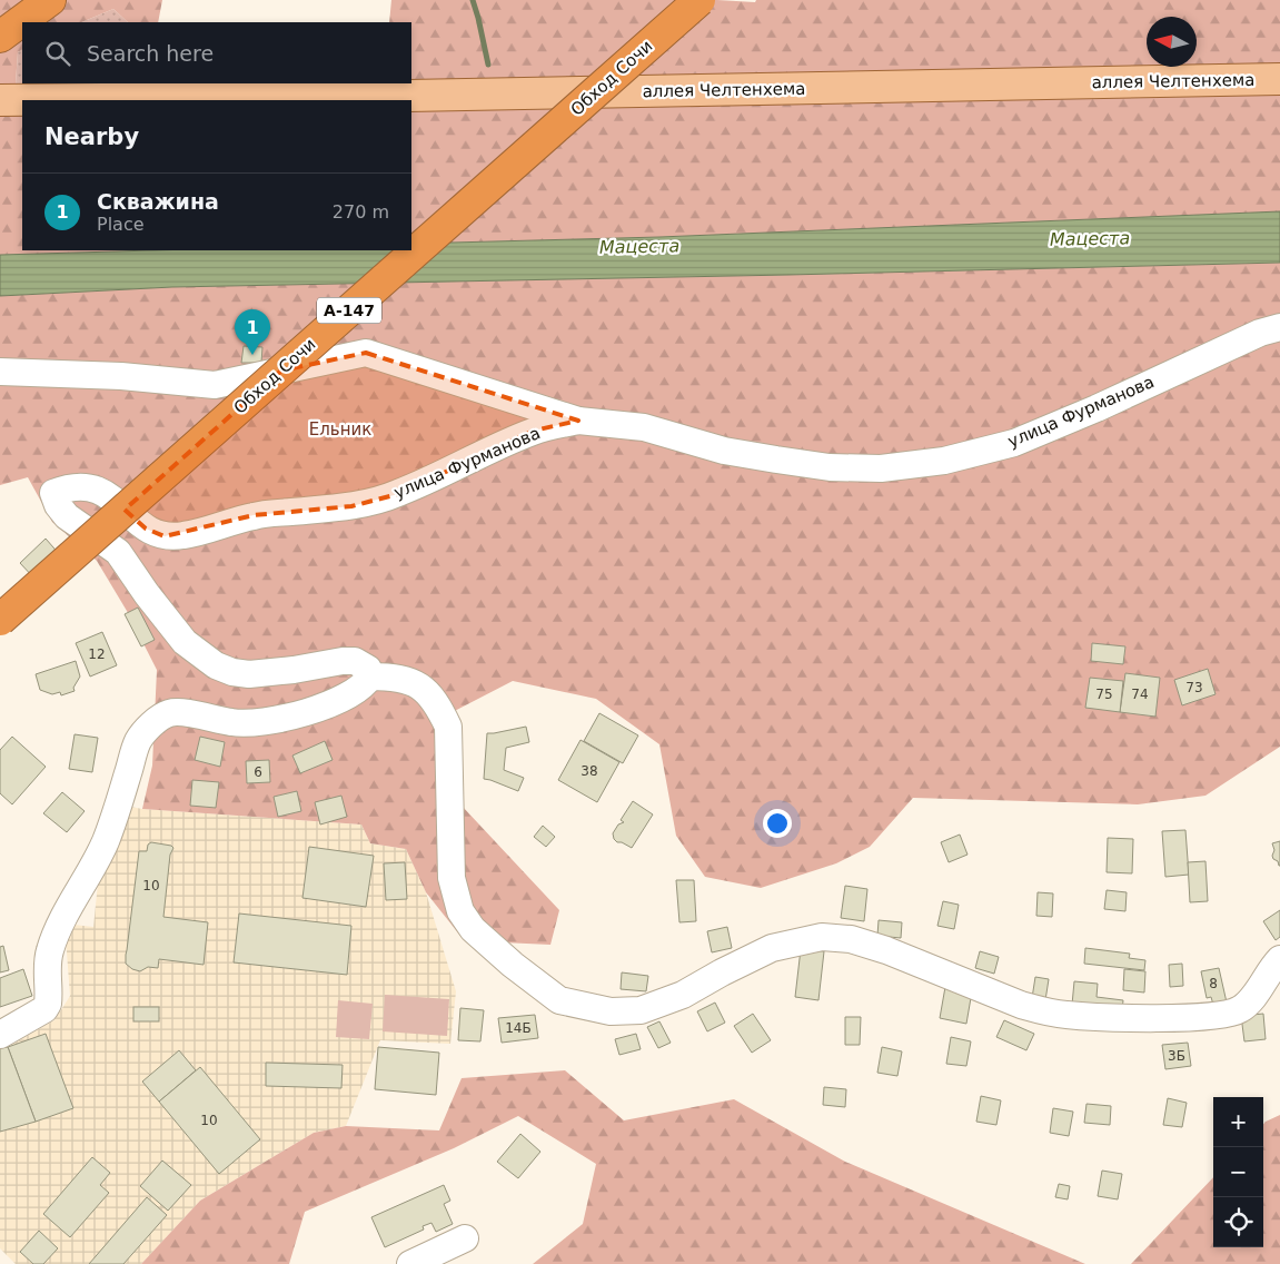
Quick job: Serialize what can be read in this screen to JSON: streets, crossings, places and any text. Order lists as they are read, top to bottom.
{
  "streets": {
    "highway": ["Обход Сочи", "А-147"],
    "main road": ["аллея Челтенхема"],
    "street": ["улица Фурманова"]
  },
  "water": ["Мацеста"],
  "parks": ["Ельник"],
  "house_numbers": [
    "12",
    "73",
    "75",
    "74",
    "38",
    "6",
    "10",
    "8",
    "14Б",
    "3Б",
    "10"
  ],
  "north": "left",
  "page": {
    "search": "Search here",
    "heading": "Nearby",
    "list": [
      {
        "mark": "1",
        "name": "Скважина",
        "note": "Place",
        "value": "270 m"
      }
    ],
    "pins": "1",
    "map_buttons": ["+", "−"]
  }
}
